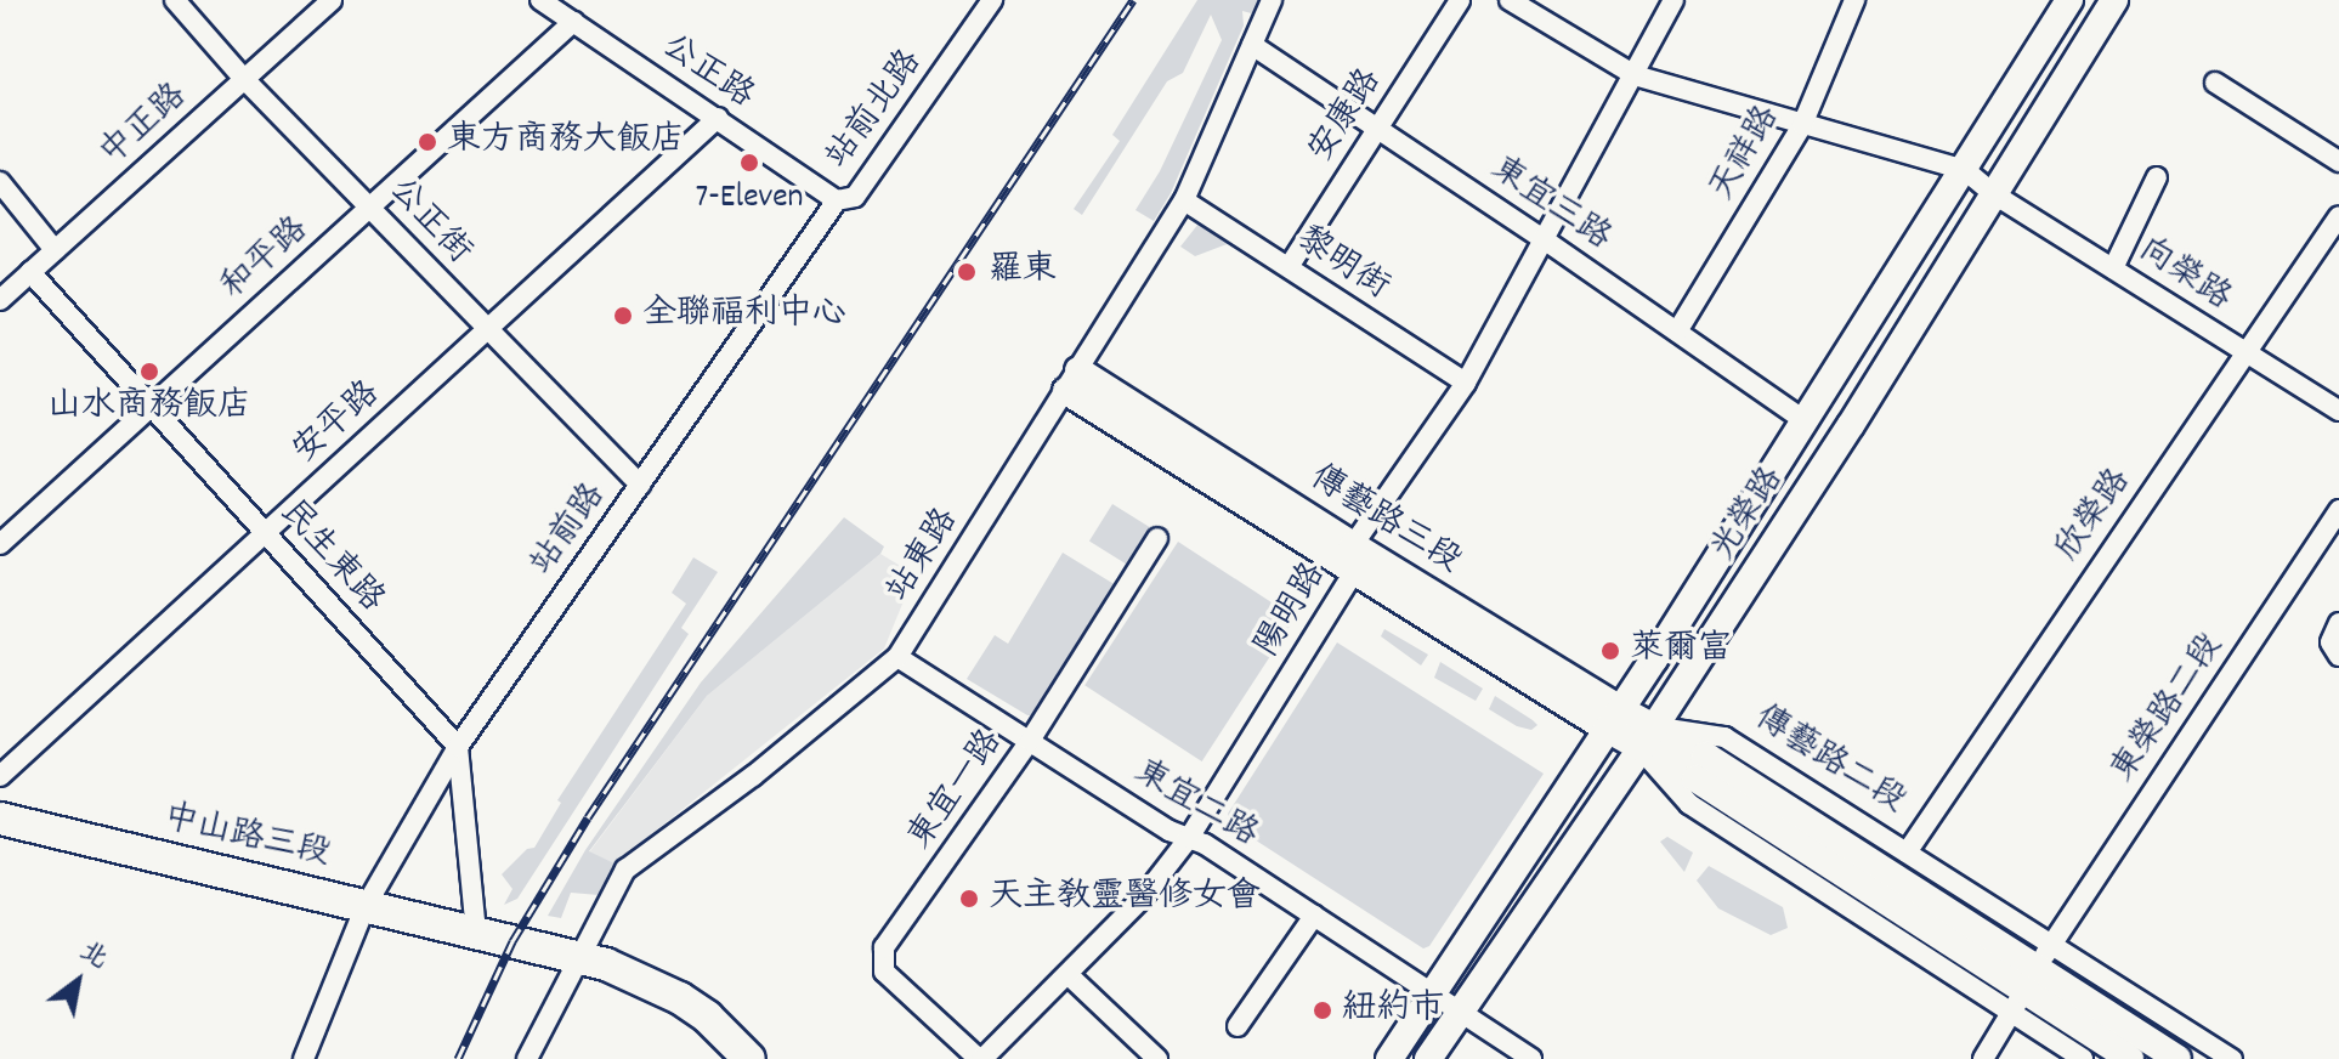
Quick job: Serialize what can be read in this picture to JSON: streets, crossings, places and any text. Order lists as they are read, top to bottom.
{
  "streets": {
    "main road": ["中山路三段"],
    "street": [
      "公正路",
      "站前北路",
      "安康路",
      "中正路",
      "天祥路",
      "東宜三路",
      "公正街",
      "和平路",
      "黎明街",
      "向榮路",
      "安平路",
      "光榮路",
      "欣榮路",
      "傳藝路三段",
      "站前路",
      "站東路",
      "民生東路",
      "陽明路",
      "東榮路二段",
      "傳藝路二段",
      "東宜一路",
      "東宜二路"
    ]
  },
  "crossings": [
    ["公正路", "站前北路"],
    ["公正路", "和平路"],
    ["公正路", "安平路"],
    ["公正路", "站前路"],
    ["站前北路", "站前路"],
    ["安康路", "東宜三路"],
    ["安康路", "黎明街"],
    ["中正路", "公正街"],
    ["中正路", "民生東路"],
    ["天祥路", "東宜三路"],
    ["東宜三路", "光榮路"],
    ["東宜三路", "站東路"],
    ["東宜三路", "陽明路"],
    ["公正街", "和平路"],
    ["公正街", "安平路"],
    ["公正街", "站前路"],
    ["和平路", "民生東路"],
    ["黎明街", "站東路"],
    ["黎明街", "陽明路"],
    ["向榮路", "光榮路"],
    ["向榮路", "欣榮路"],
    ["安平路", "民生東路"],
    ["光榮路", "傳藝路三段"],
    ["光榮路", "傳藝路二段"],
    ["光榮路", "東宜二路"],
    ["欣榮路", "傳藝路二段"],
    ["傳藝路三段", "站東路"],
    ["傳藝路三段", "陽明路"],
    ["傳藝路三段", "傳藝路二段"],
    ["站前路", "民生東路"],
    ["站前路", "中山路三段"],
    ["站東路", "東宜二路"],
    ["站東路", "中山路三段"],
    ["陽明路", "東宜一路"],
    ["陽明路", "東宜二路"],
    ["東榮路二段", "傳藝路二段"],
    ["東宜一路", "東宜二路"]
  ],
  "places": [
    "東方商務大飯店",
    "7-Eleven",
    "羅東",
    "全聯福利中心",
    "山水商務飯店",
    "萊爾富",
    "天主教靈醫修女會",
    "紐約市"
  ],
  "north": "top right"
}
